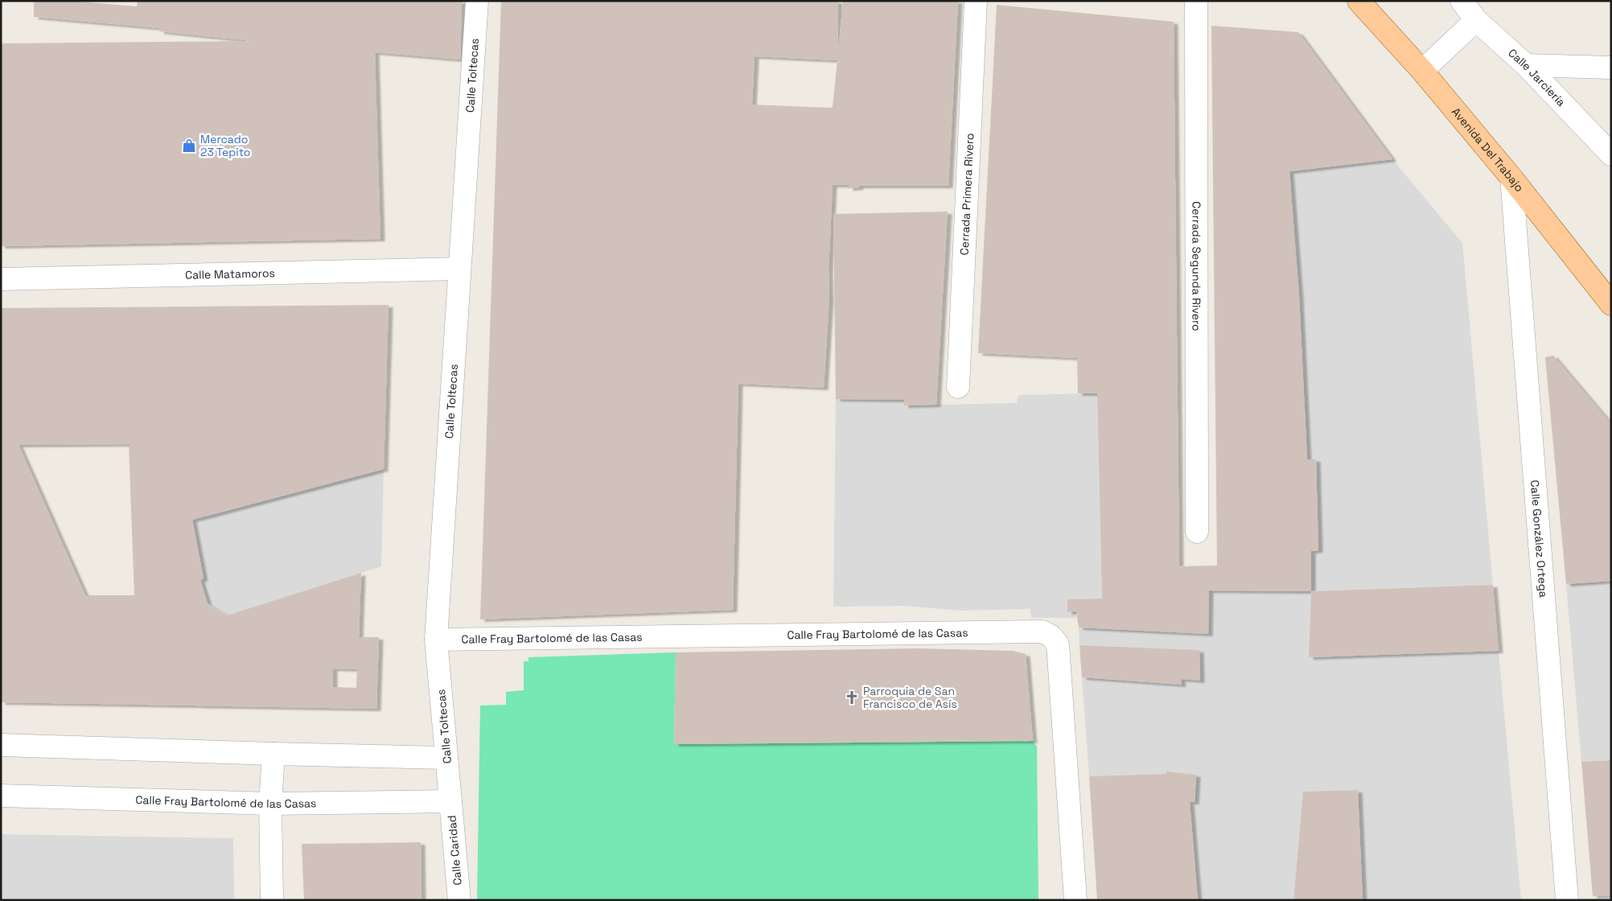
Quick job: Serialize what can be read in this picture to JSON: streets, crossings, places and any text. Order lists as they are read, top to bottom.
{
  "streets": {
    "main road": ["Avenida Del Trabajo"],
    "street": [
      "Calle Toltecas",
      "Calle Jarciería",
      "Cerrada Primera Rivero",
      "Cerrada Segunda Rivero",
      "Calle Matamoros",
      "Calle González Ortega",
      "Calle Fray Bartolomé de las Casas",
      "Calle Caridad"
    ]
  },
  "crossings": [
    ["Calle Toltecas", "Calle Matamoros"],
    ["Calle Toltecas", "Calle Fray Bartolomé de las Casas"],
    ["Calle Toltecas", "Calle Caridad"],
    ["Avenida Del Trabajo", "Calle González Ortega"],
    ["Calle Fray Bartolomé de las Casas", "Calle Caridad"]
  ],
  "places": {
    "shop": ["Mercado 23 Tepito"],
    "church": ["Parroquia de San Francisco de Asís"]
  }
}
